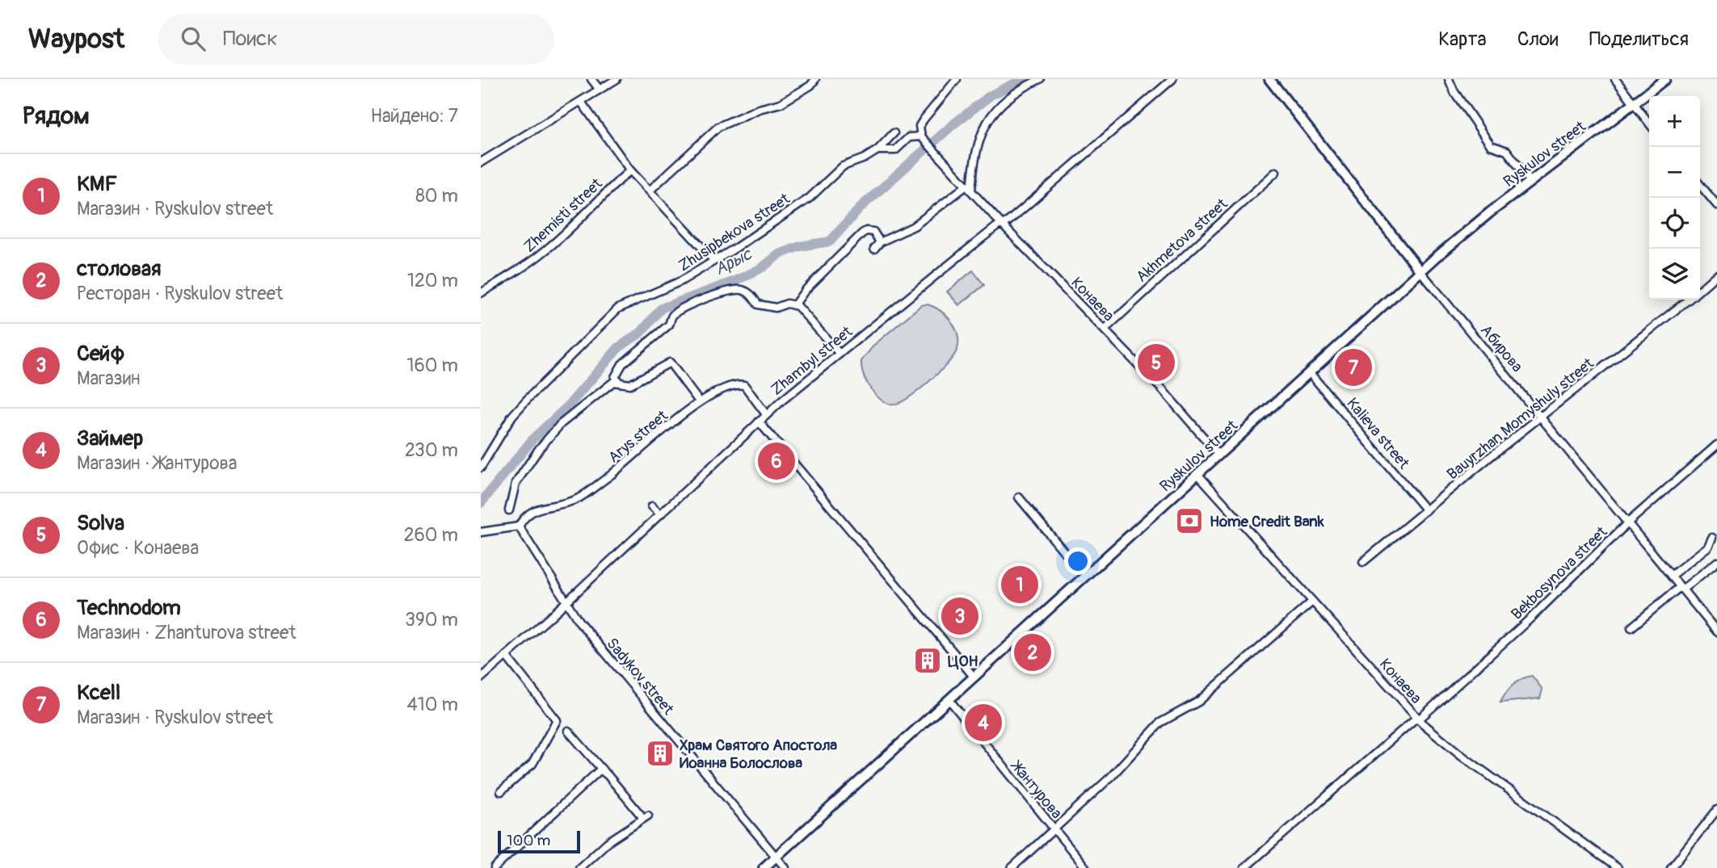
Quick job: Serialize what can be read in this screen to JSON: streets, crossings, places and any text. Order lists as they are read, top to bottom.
{
  "streets": {
    "main road": ["Ryskulov street", "Абирова"],
    "street": [
      "Zhemisti street",
      "Zhusipbekova street",
      "Akhmetova street",
      "Конаева",
      "Zhambyl street",
      "Bauyrzhan Momyshuly street",
      "Kalieva street",
      "Arys street",
      "Bekbosynova street",
      "Sadykov street",
      "Жантурова"
    ]
  },
  "crossings": [
    ["Ryskulov street", "Конаева"],
    ["Ryskulov street", "Абирова"],
    ["Ryskulov street", "Kalieva street"],
    ["Ryskulov street", "Sadykov street"],
    ["Ryskulov street", "Жантурова"],
    ["Zhusipbekova street", "Конаева"],
    ["Akhmetova street", "Конаева"],
    ["Конаева", "Zhambyl street"],
    ["Конаева", "Bekbosynova street"],
    ["Абирова", "Bauyrzhan Momyshuly street"],
    ["Абирова", "Bekbosynova street"],
    ["Zhambyl street", "Arys street"],
    ["Zhambyl street", "Sadykov street"],
    ["Bauyrzhan Momyshuly street", "Kalieva street"]
  ],
  "water": ["Арыс"],
  "places": {
    "bank": ["Home Credit Bank"],
    "building": ["ЦОН", "Храм Святого Апостола Иоанна Болослова"]
  },
  "scale_bar": "100 m",
  "page": {
    "header": "Waypost",
    "search": "Поиск",
    "nav": ["Карта", "Слои", "Поделиться"],
    "heading": ["Рядом", "Найдено: 7"],
    "map_buttons": ["+", "−"],
    "list": [
      {
        "mark": "1",
        "name": "KMF",
        "note": "Магазин · Ryskulov street",
        "value": "80 m"
      },
      {
        "mark": "2",
        "name": "столовая",
        "note": "Ресторан · Ryskulov street",
        "value": "120 m"
      },
      {
        "mark": "3",
        "name": "Сейф",
        "note": "Магазин",
        "value": "160 m"
      },
      {
        "mark": "4",
        "name": "Займер",
        "note": "Магазин · Жантурова",
        "value": "230 m"
      },
      {
        "mark": "5",
        "name": "Solva",
        "note": "Офис · Конаева",
        "value": "260 m"
      },
      {
        "mark": "6",
        "name": "Technodom",
        "note": "Магазин · Zhanturova street",
        "value": "390 m"
      },
      {
        "mark": "7",
        "name": "Kcell",
        "note": "Магазин · Ryskulov street",
        "value": "410 m"
      }
    ],
    "pins": [
      "5",
      "7",
      "6",
      "1",
      "3",
      "2",
      "4"
    ],
    "scale": "100 m"
  }
}
